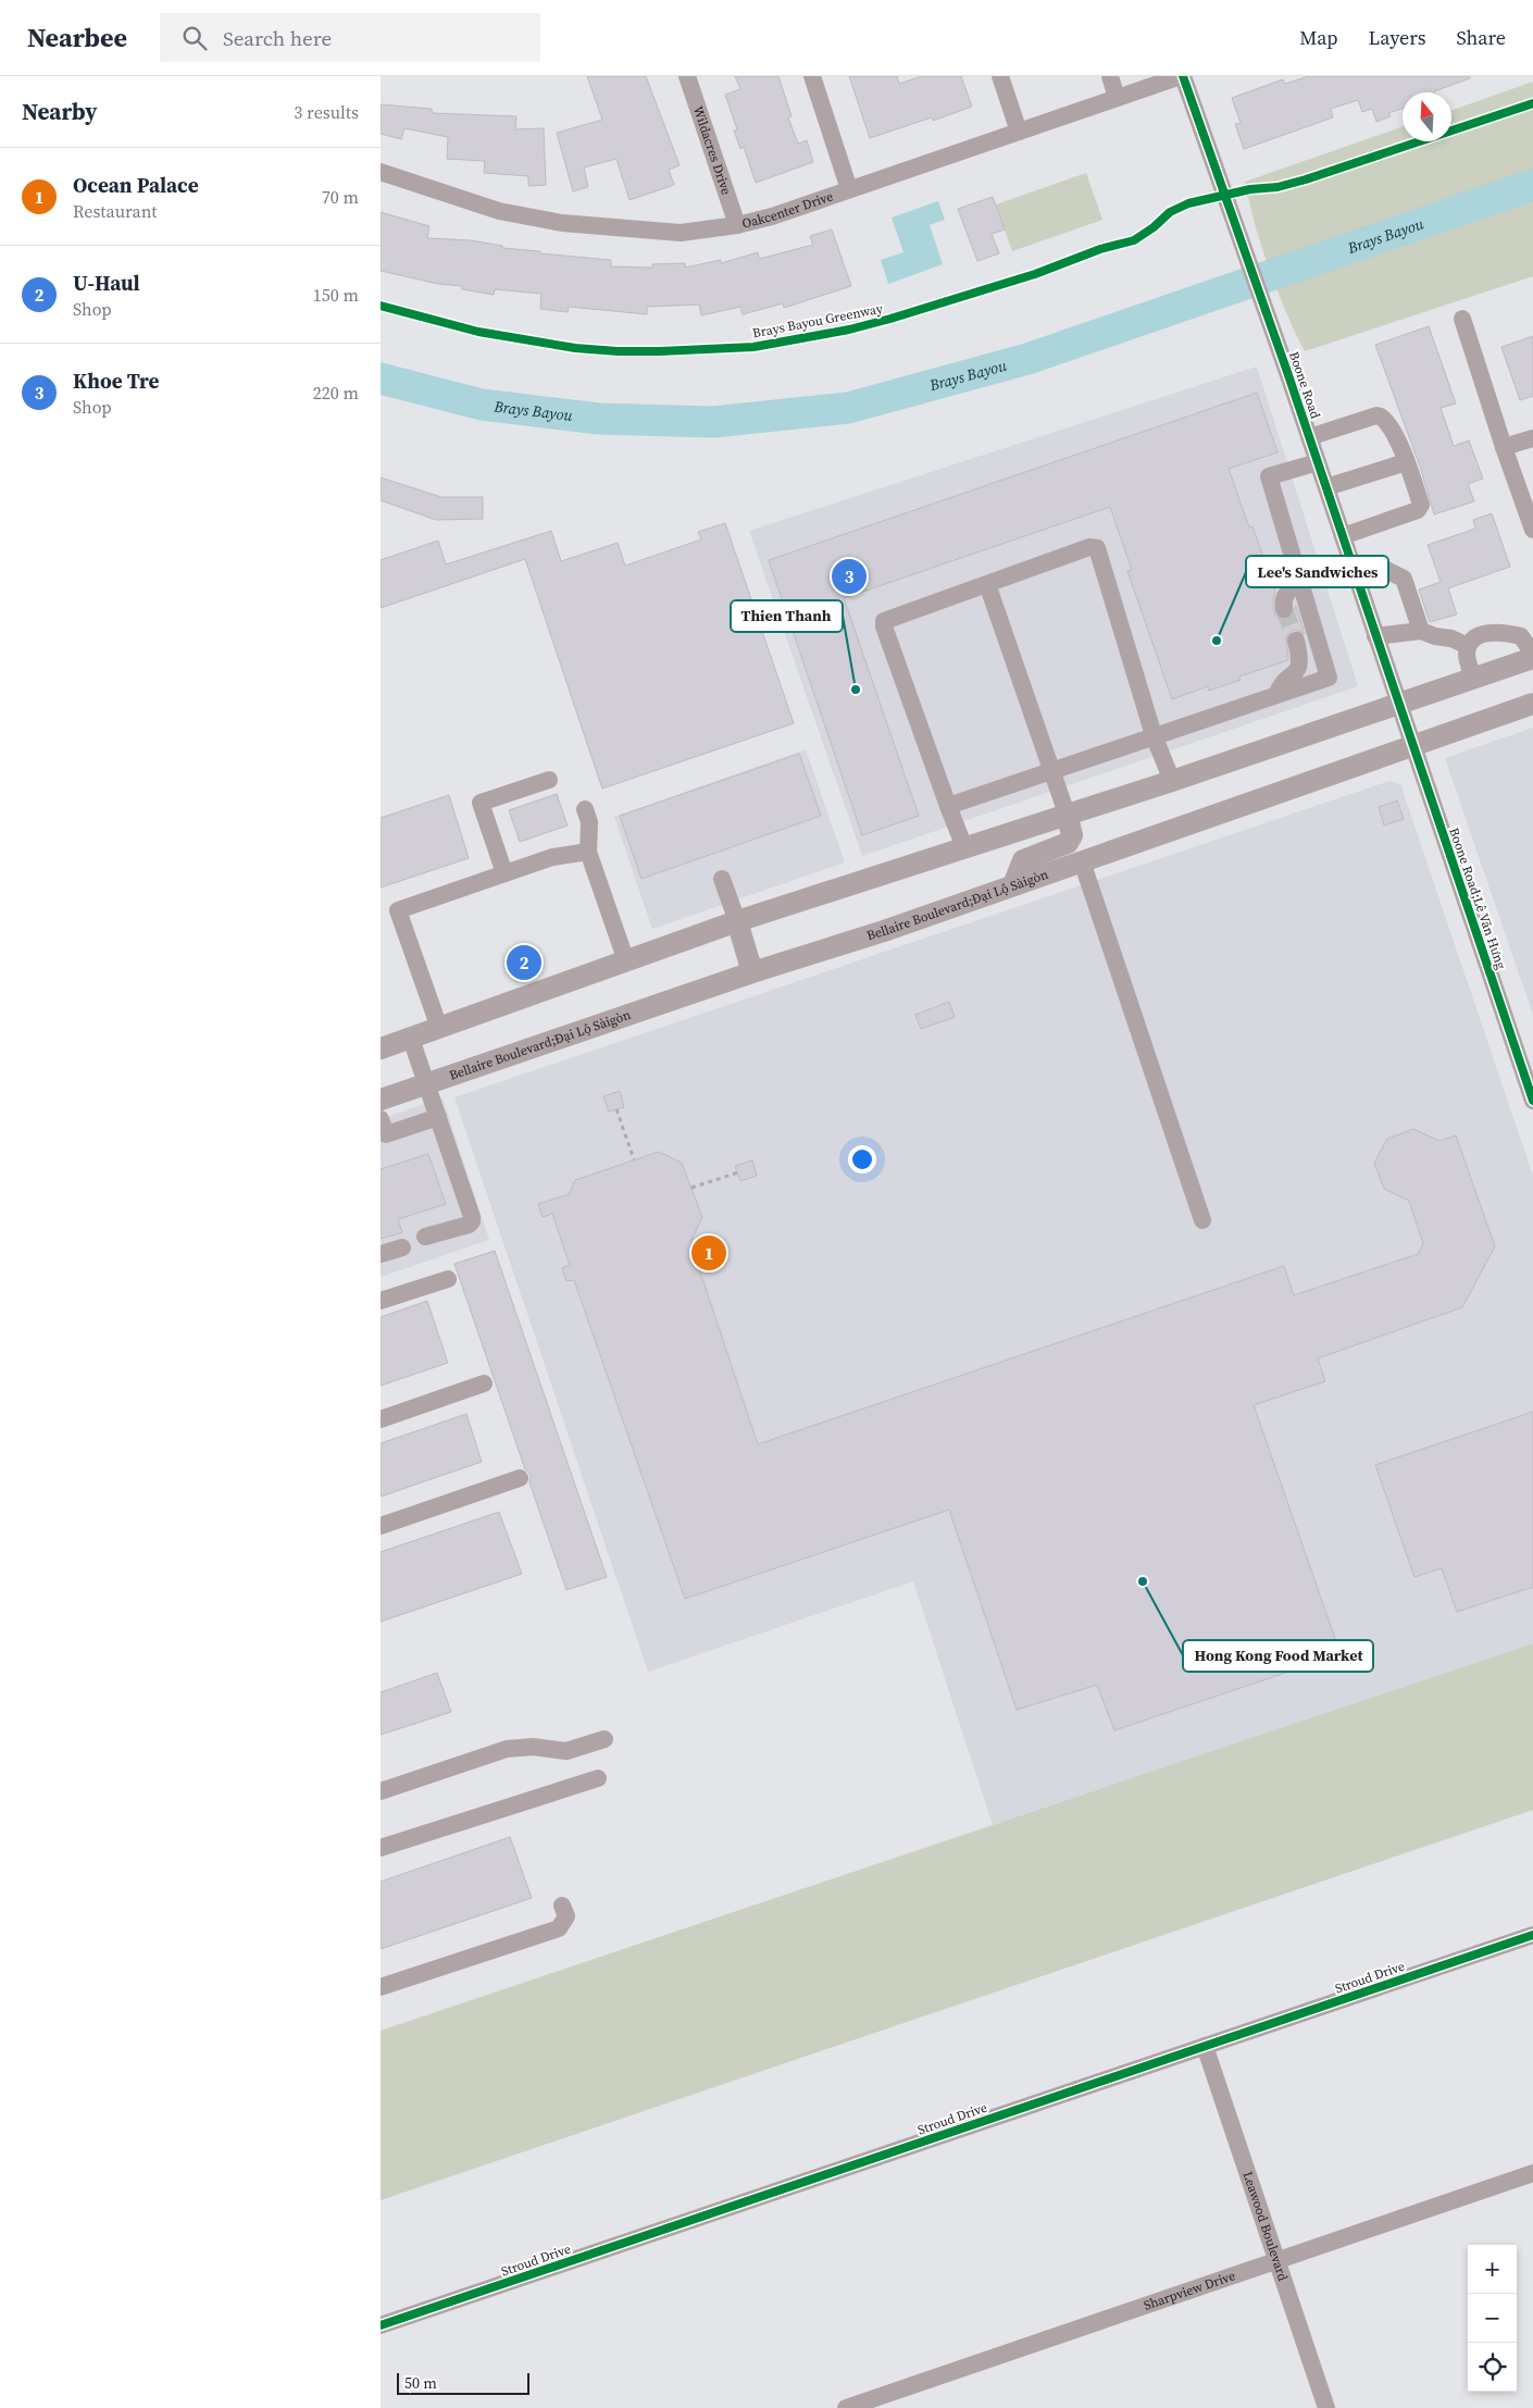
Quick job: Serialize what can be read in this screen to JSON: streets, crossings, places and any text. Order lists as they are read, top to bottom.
{
  "streets": {
    "main road": ["Bellaire Boulevard;Đại Lộ Sàigòn"],
    "street": [
      "Wildacres Drive",
      "Oakcenter Drive",
      "Boone Road",
      "Boone Road;Lê Văn Hưng",
      "Stroud Drive",
      "Leawood Boulevard",
      "Sharpview Drive"
    ],
    "cycle path": ["Brays Bayou Greenway"]
  },
  "crossings": [
    ["Wildacres Drive", "Oakcenter Drive"],
    ["Oakcenter Drive", "Boone Road"],
    ["Boone Road", "Boone Road;Lê Văn Hưng"],
    ["Boone Road;Lê Văn Hưng", "Bellaire Boulevard;Đại Lộ Sàigòn"],
    ["Stroud Drive", "Leawood Boulevard"],
    ["Leawood Boulevard", "Sharpview Drive"]
  ],
  "water": ["Brays Bayou"],
  "places": ["Lee's Sandwiches", "Thien Thanh", "Hong Kong Food Market"],
  "scale_bar": "50 m",
  "north": "top",
  "page": {
    "header": "Nearbee",
    "search": "Search here",
    "nav": ["Map", "Layers", "Share"],
    "heading": ["Nearby", "3 results"],
    "list": [
      {
        "mark": "1",
        "name": "Ocean Palace",
        "note": "Restaurant",
        "value": "70 m"
      },
      {
        "mark": "2",
        "name": "U-Haul",
        "note": "Shop",
        "value": "150 m"
      },
      {
        "mark": "3",
        "name": "Khoe Tre",
        "note": "Shop",
        "value": "220 m"
      }
    ],
    "pins": ["3", "2", "1"],
    "map_buttons": ["+", "−"],
    "scale": "50 m"
  }
}
